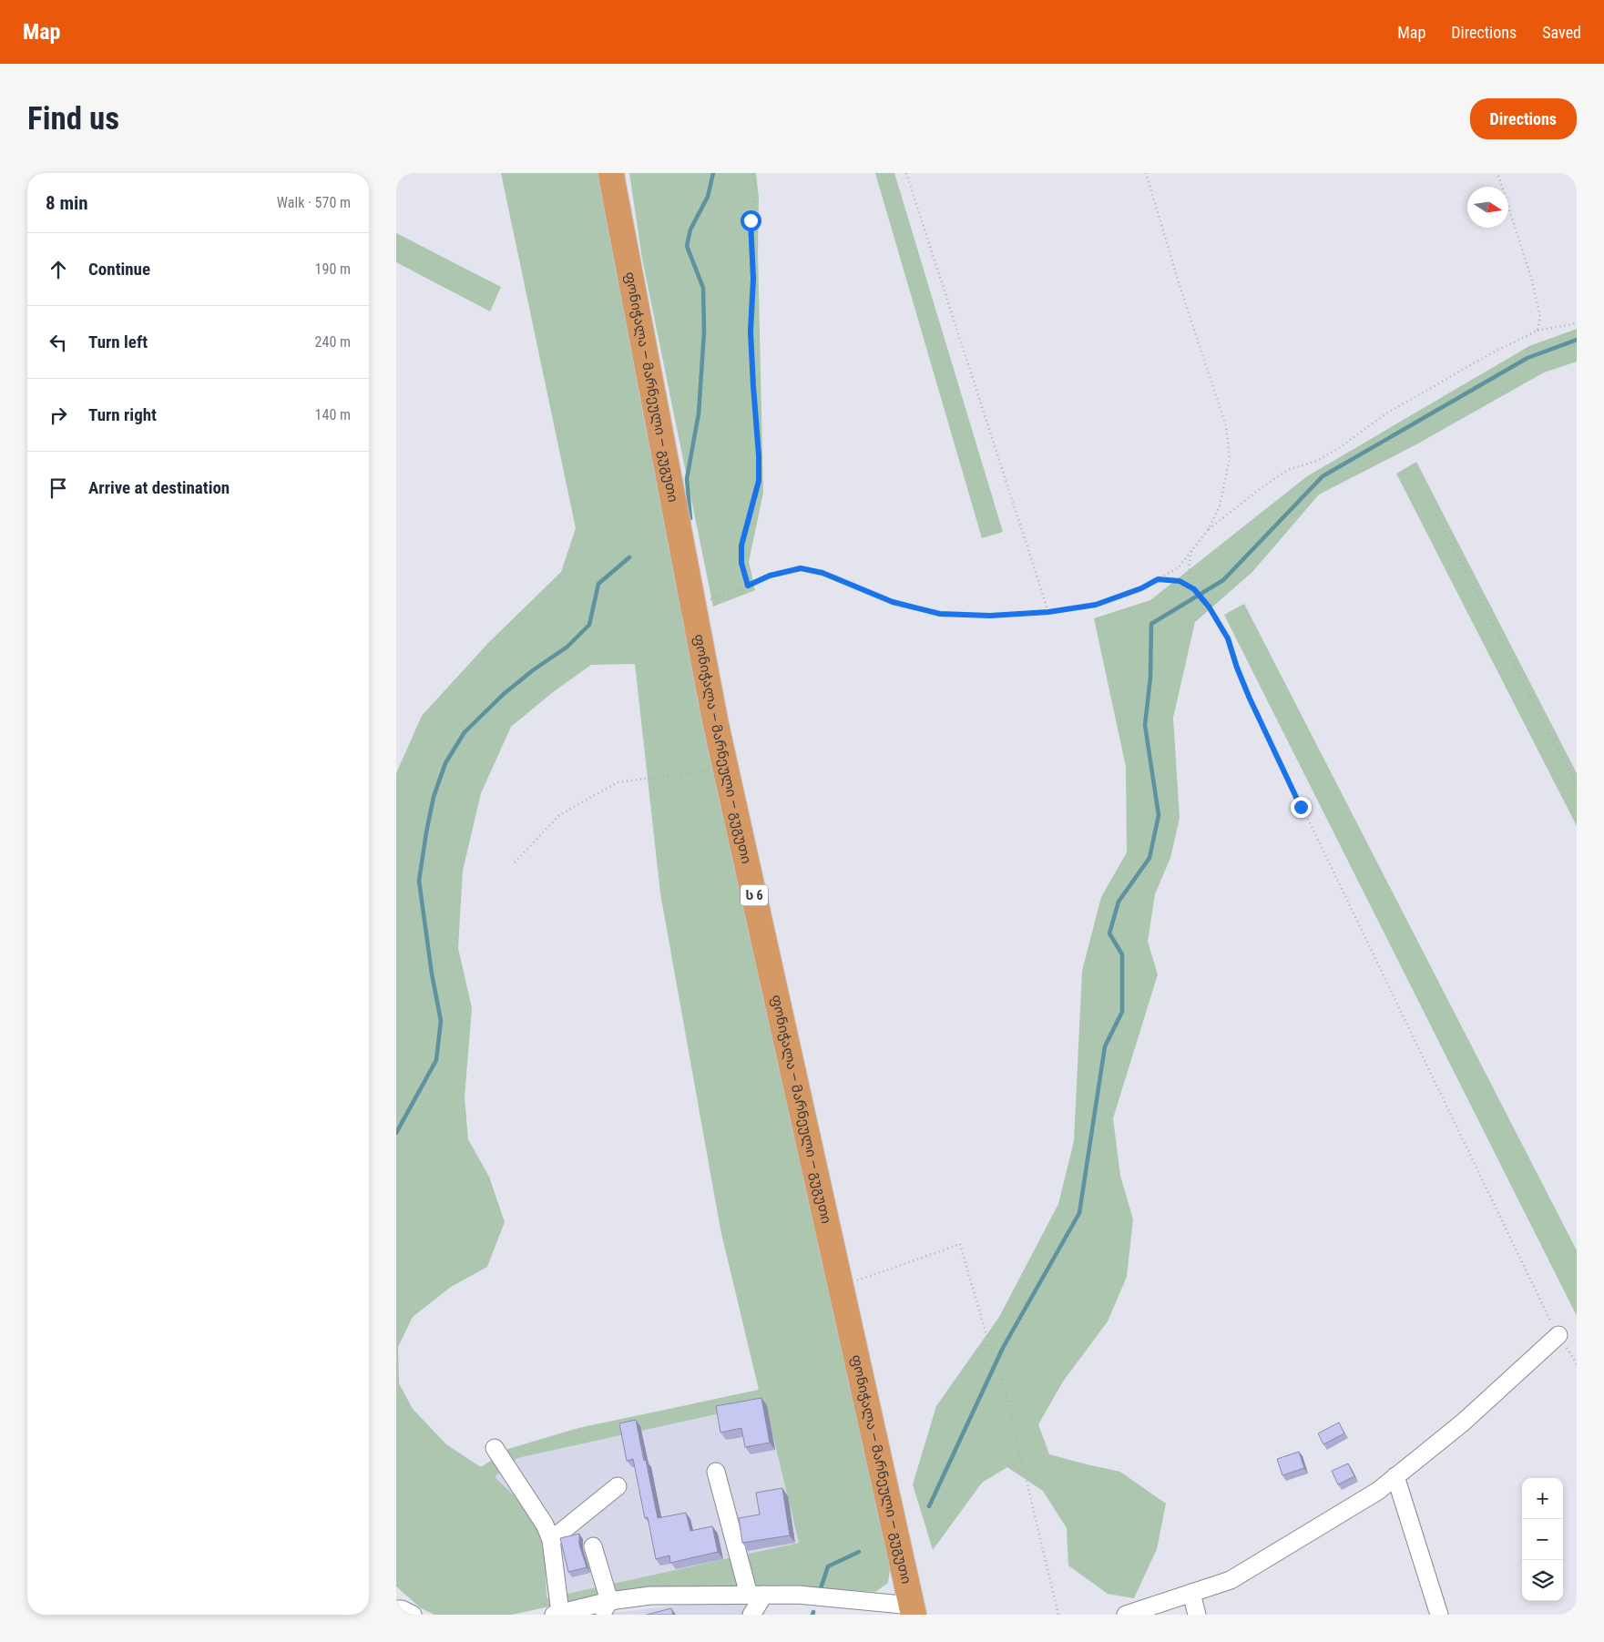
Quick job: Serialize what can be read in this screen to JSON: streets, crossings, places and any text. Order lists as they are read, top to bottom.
{
  "streets": {
    "highway": ["ფონიჭალა — მარნეული — გუგუთი", "ს 6"]
  },
  "north": "right",
  "page": {
    "header": "Map",
    "nav": ["Map", "Directions", "Saved"],
    "buttons": "Directions",
    "title": "Find us",
    "heading": ["8 min", "Walk · 570 m"],
    "list": [
      ["Continue", "190 m"],
      ["Turn left", "240 m"],
      ["Turn right", "140 m"],
      "Arrive at destination"
    ],
    "map_buttons": ["+", "−"]
  }
}
